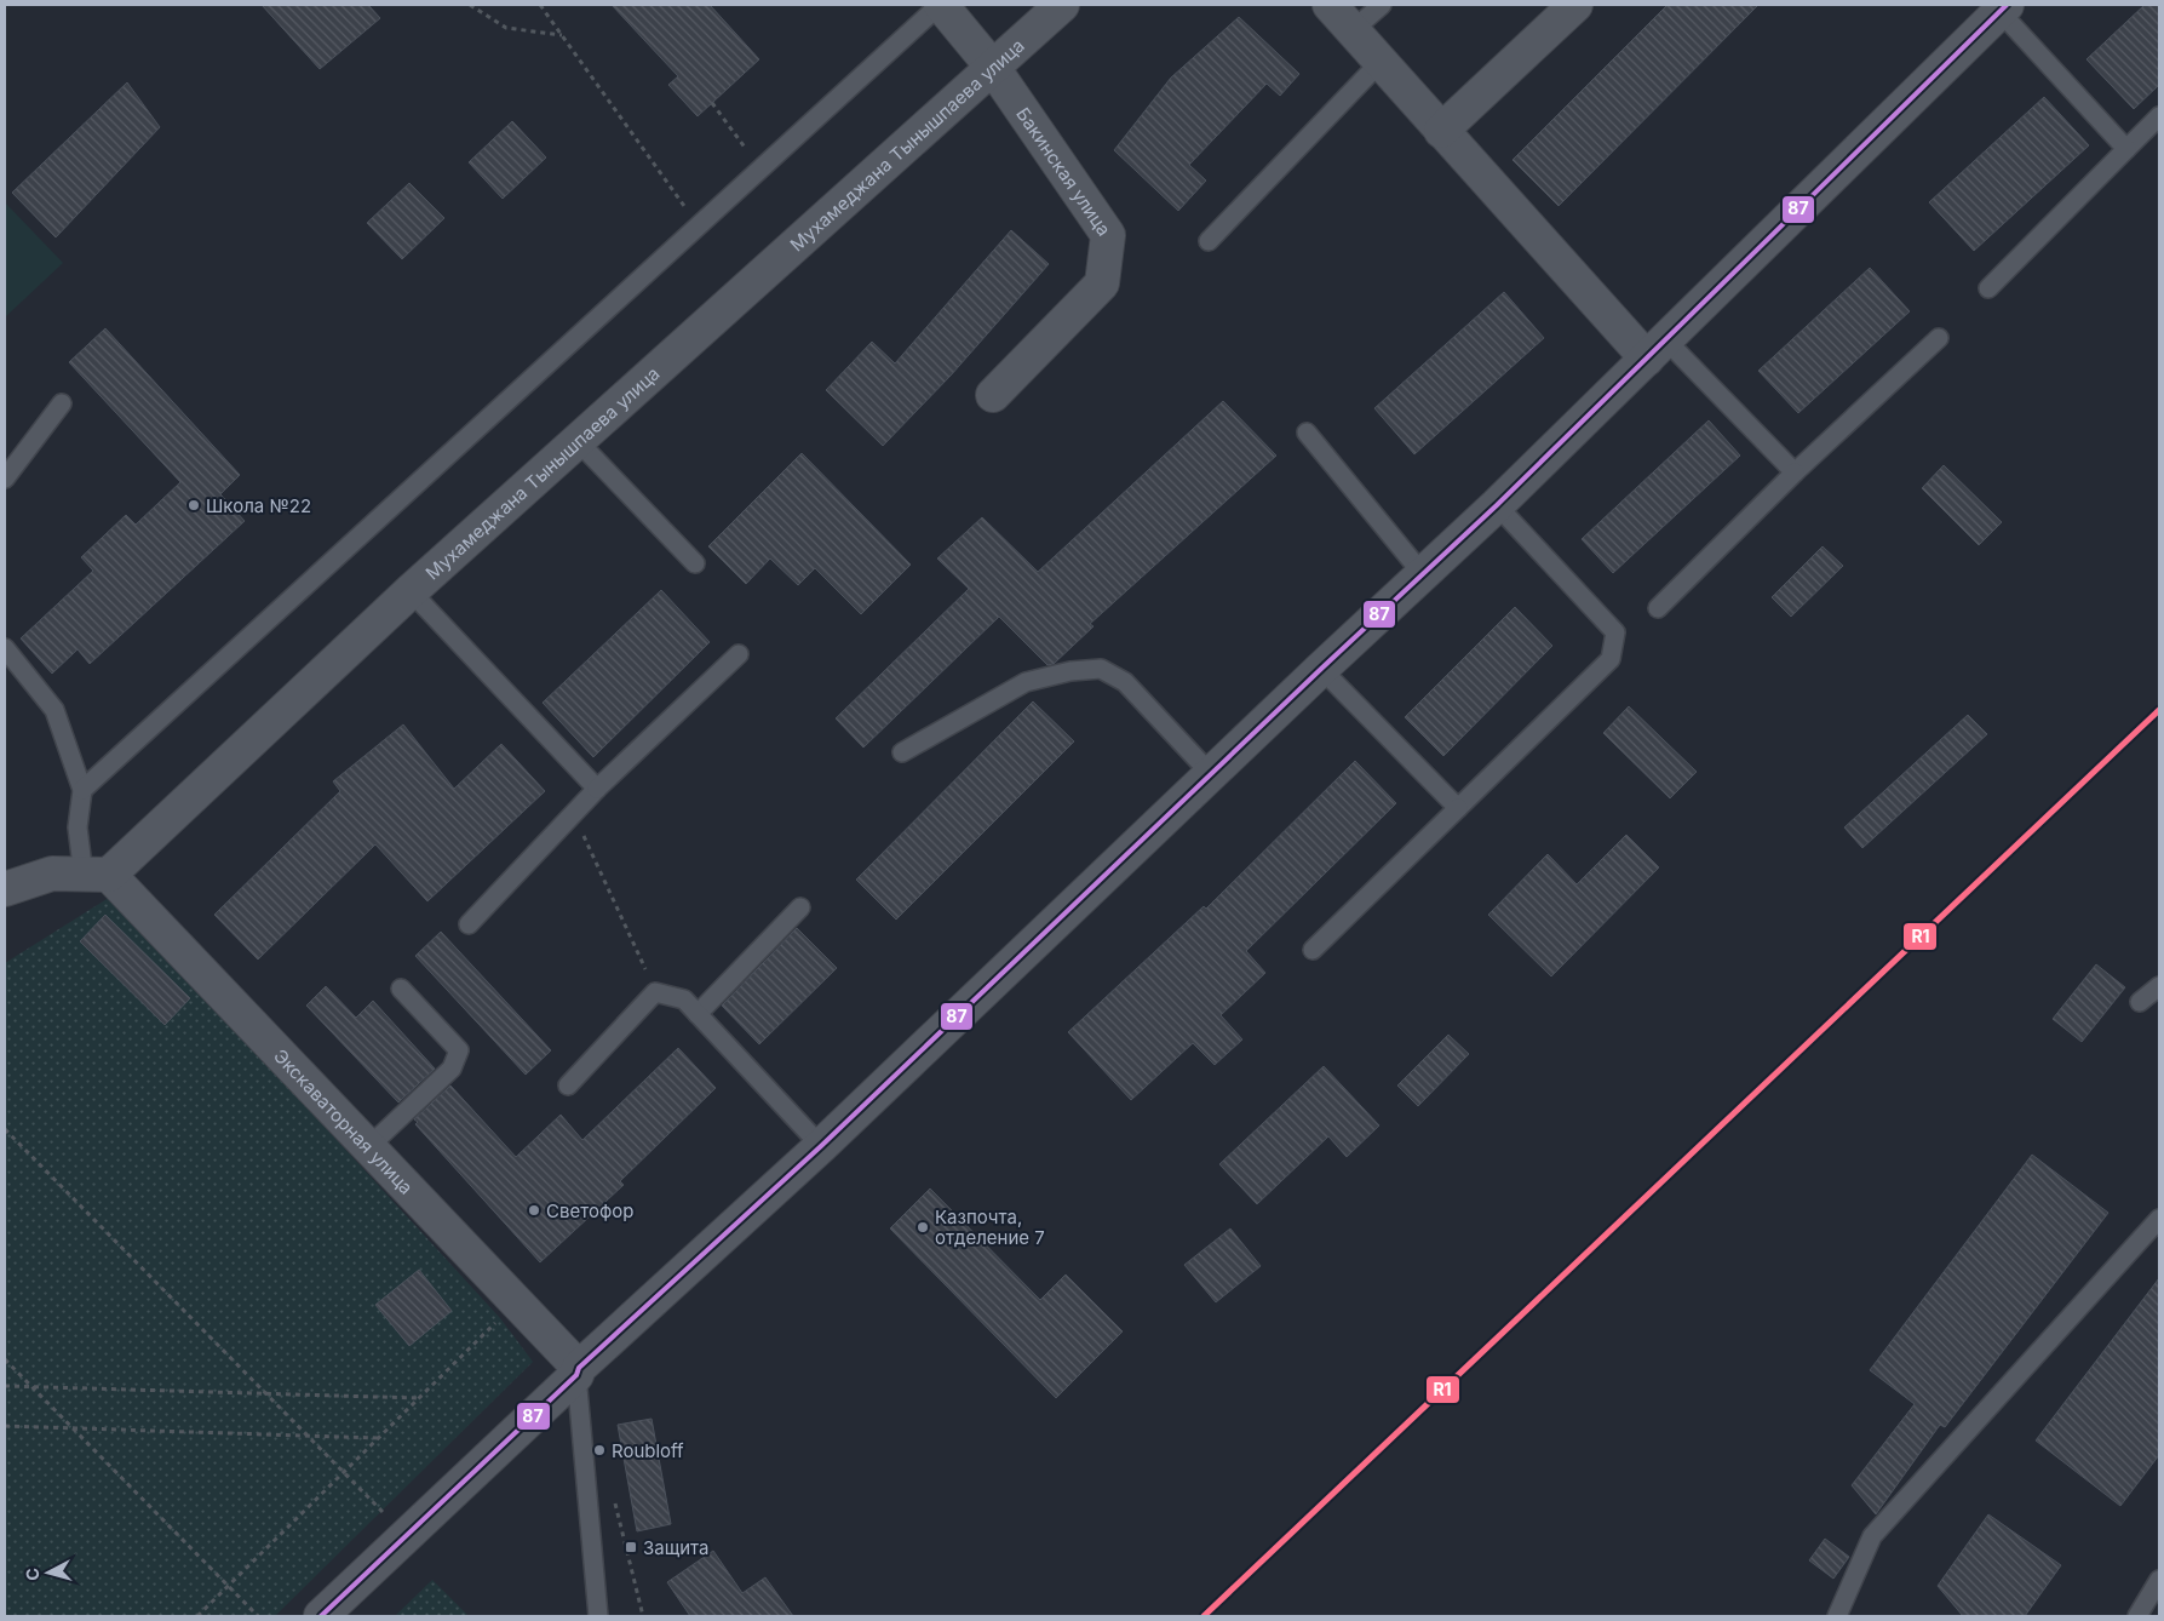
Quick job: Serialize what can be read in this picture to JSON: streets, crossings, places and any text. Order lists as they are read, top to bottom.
{
  "streets": {
    "street": ["Мухамеджана Тынышпаева улица", "Бакинская улица", "Экскаваторная улица"]
  },
  "crossings": [
    ["Мухамеджана Тынышпаева улица", "Бакинская улица"],
    ["Мухамеджана Тынышпаева улица", "Экскаваторная улица"]
  ],
  "places": {
    "other": [
      "Школа №22",
      "Светофор",
      "Казпочта, отделение 7",
      "Roubloff"
    ],
    "transit": ["Защита"]
  },
  "lines": ["transit line 87", "transit line R1"],
  "north": "left"
}
